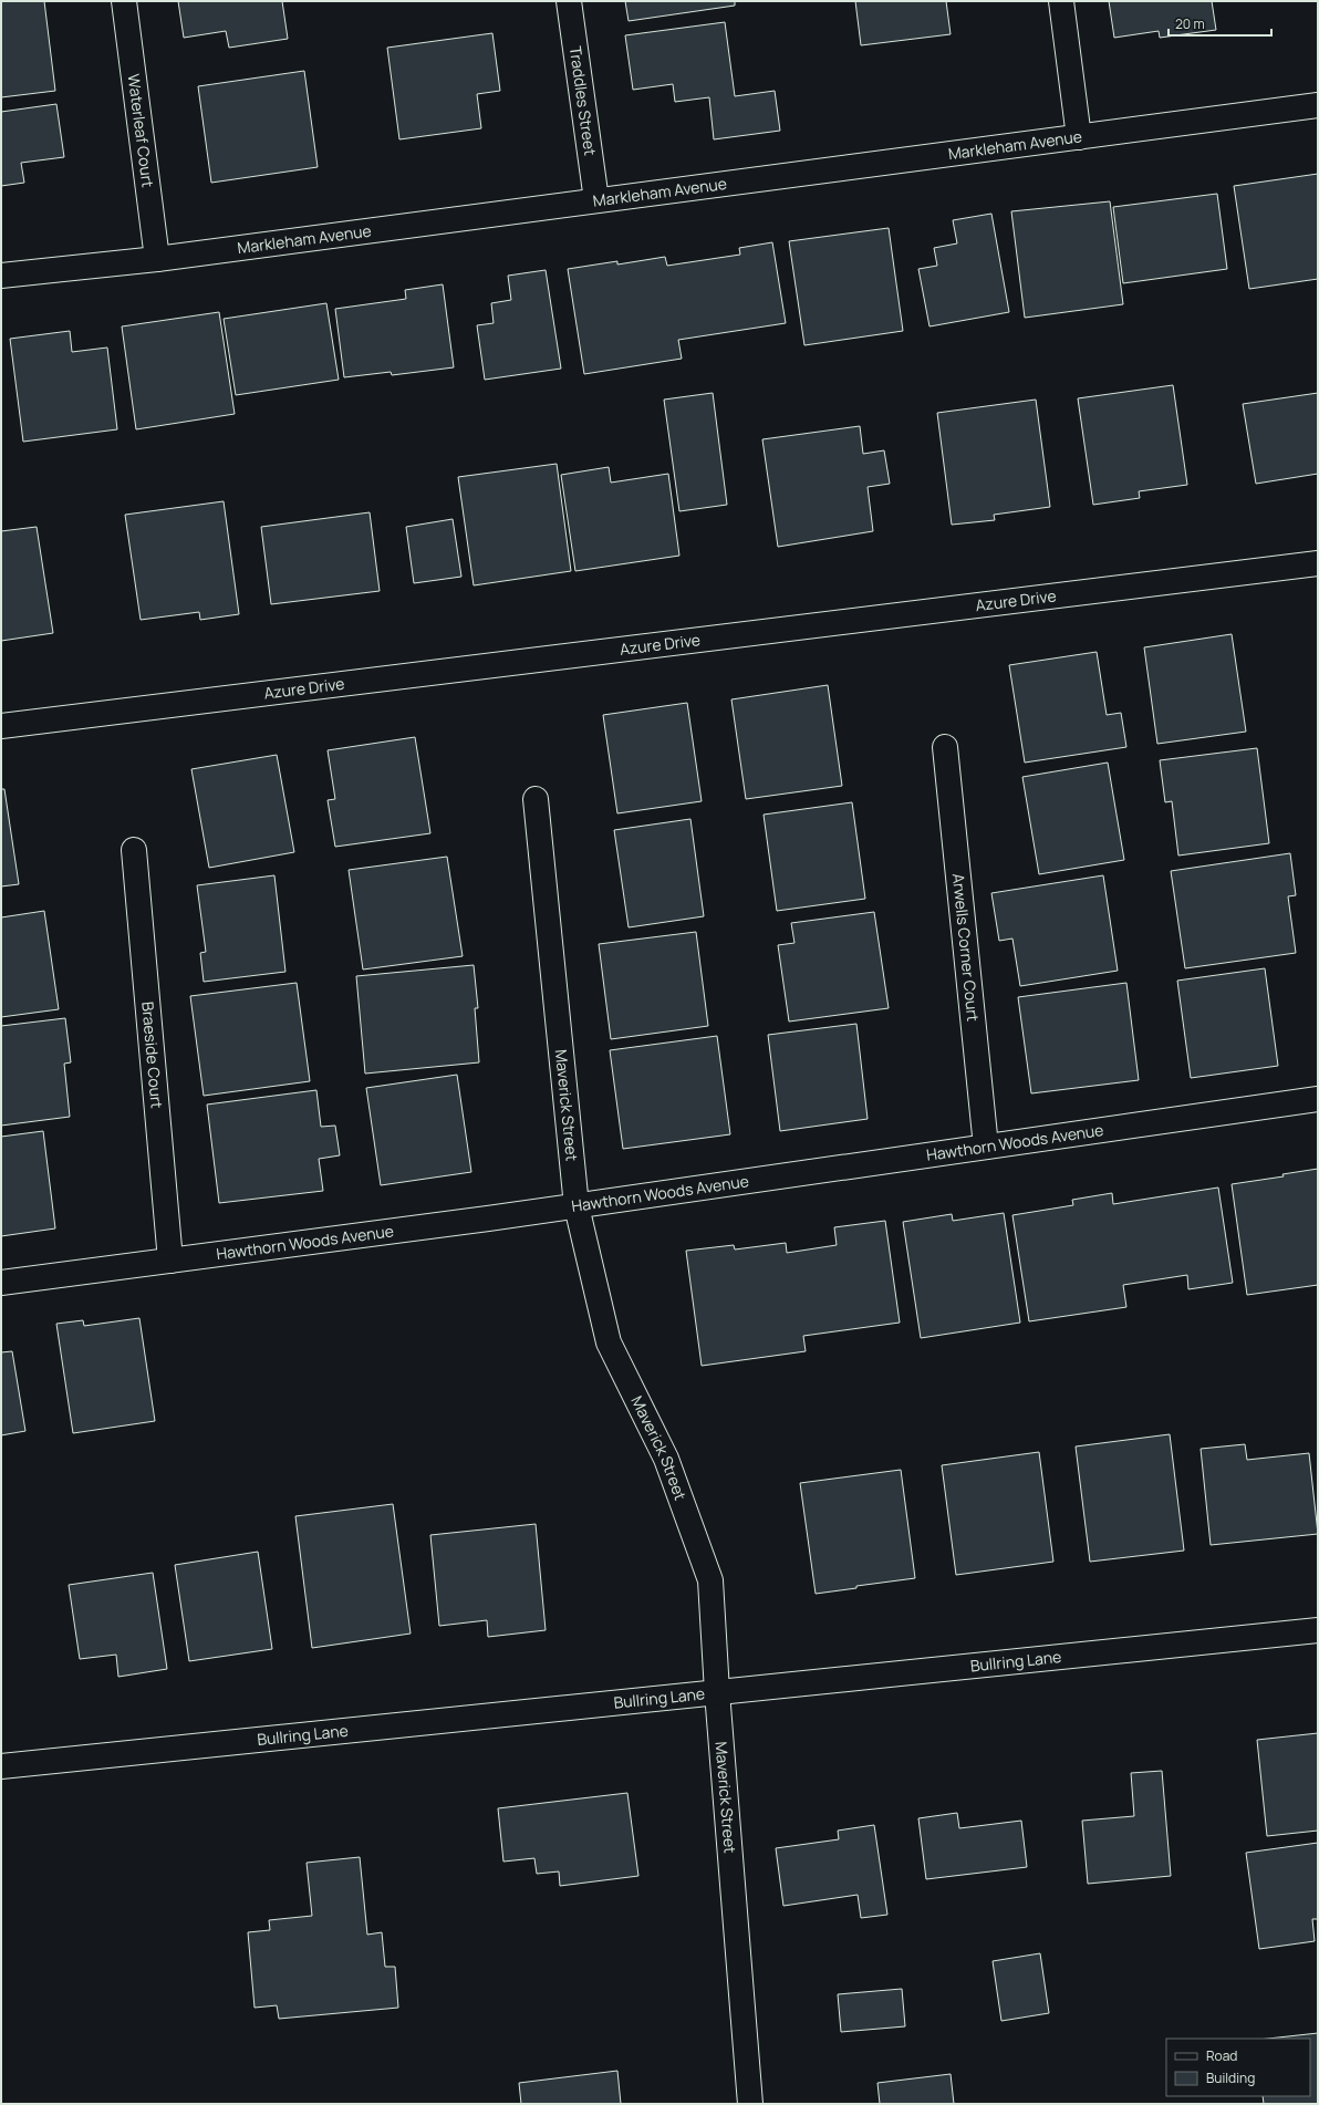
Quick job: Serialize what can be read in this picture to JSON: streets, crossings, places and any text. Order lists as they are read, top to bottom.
{
  "streets": {
    "street": [
      "Traddles Street",
      "Waterleaf Court",
      "Markleham Avenue",
      "Azure Drive",
      "Arwells Corner Court",
      "Braeside Court",
      "Maverick Street",
      "Hawthorn Woods Avenue",
      "Bullring Lane"
    ]
  },
  "crossings": [
    ["Traddles Street", "Markleham Avenue"],
    ["Waterleaf Court", "Markleham Avenue"],
    ["Arwells Corner Court", "Hawthorn Woods Avenue"],
    ["Braeside Court", "Hawthorn Woods Avenue"],
    ["Maverick Street", "Hawthorn Woods Avenue"],
    ["Maverick Street", "Bullring Lane"]
  ],
  "legend": ["Road", "Building"],
  "scale_bar": "20 m"
}
